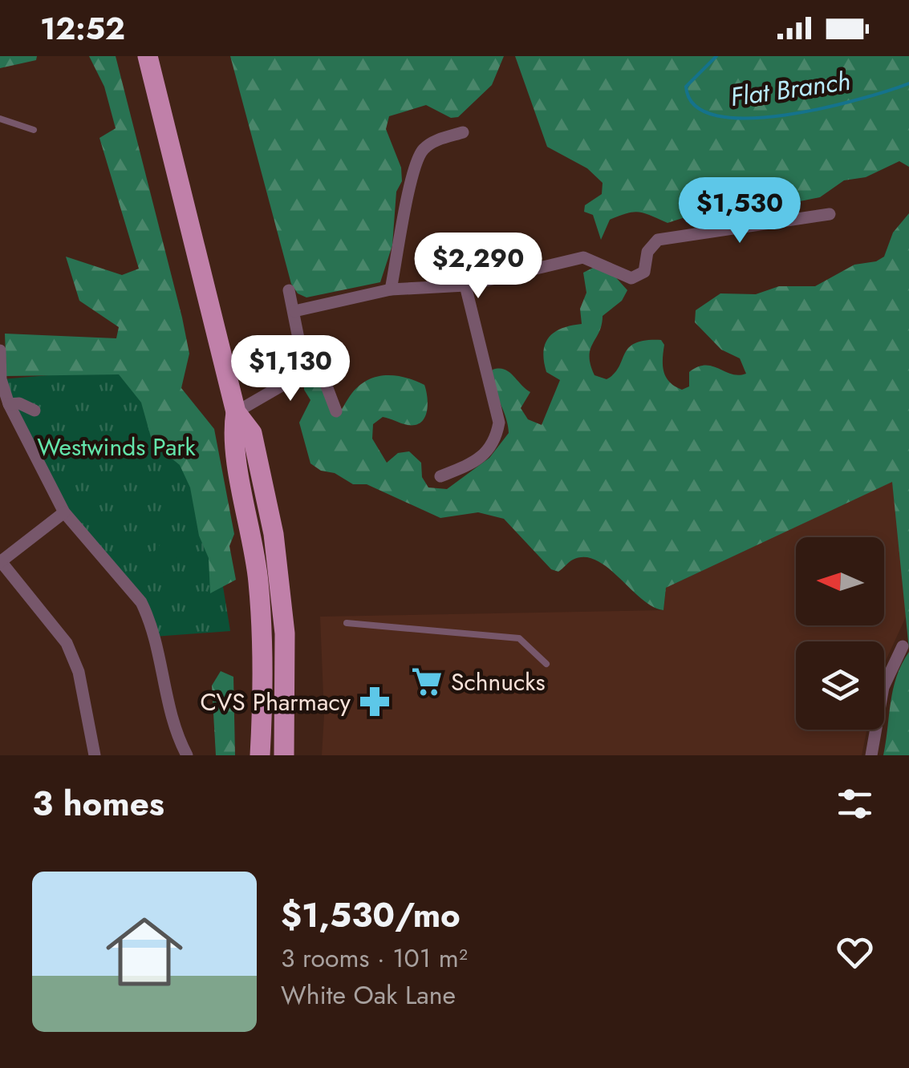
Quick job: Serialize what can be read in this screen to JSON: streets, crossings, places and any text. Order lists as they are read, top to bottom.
{
  "water": ["Flat Branch"],
  "parks": ["Westwinds Park"],
  "places": {
    "supermarket": ["Schnucks"],
    "pharmacy": ["CVS Pharmacy"]
  },
  "north": "left",
  "page": {
    "status": "12:52",
    "price": ["$1,530", "$2,290", "$1,130"],
    "heading": "3 homes",
    "list": [
      {
        "name": "$1,530/mo",
        "note": "3 rooms · 101 m² · White Oak Lane"
      }
    ]
  }
}
